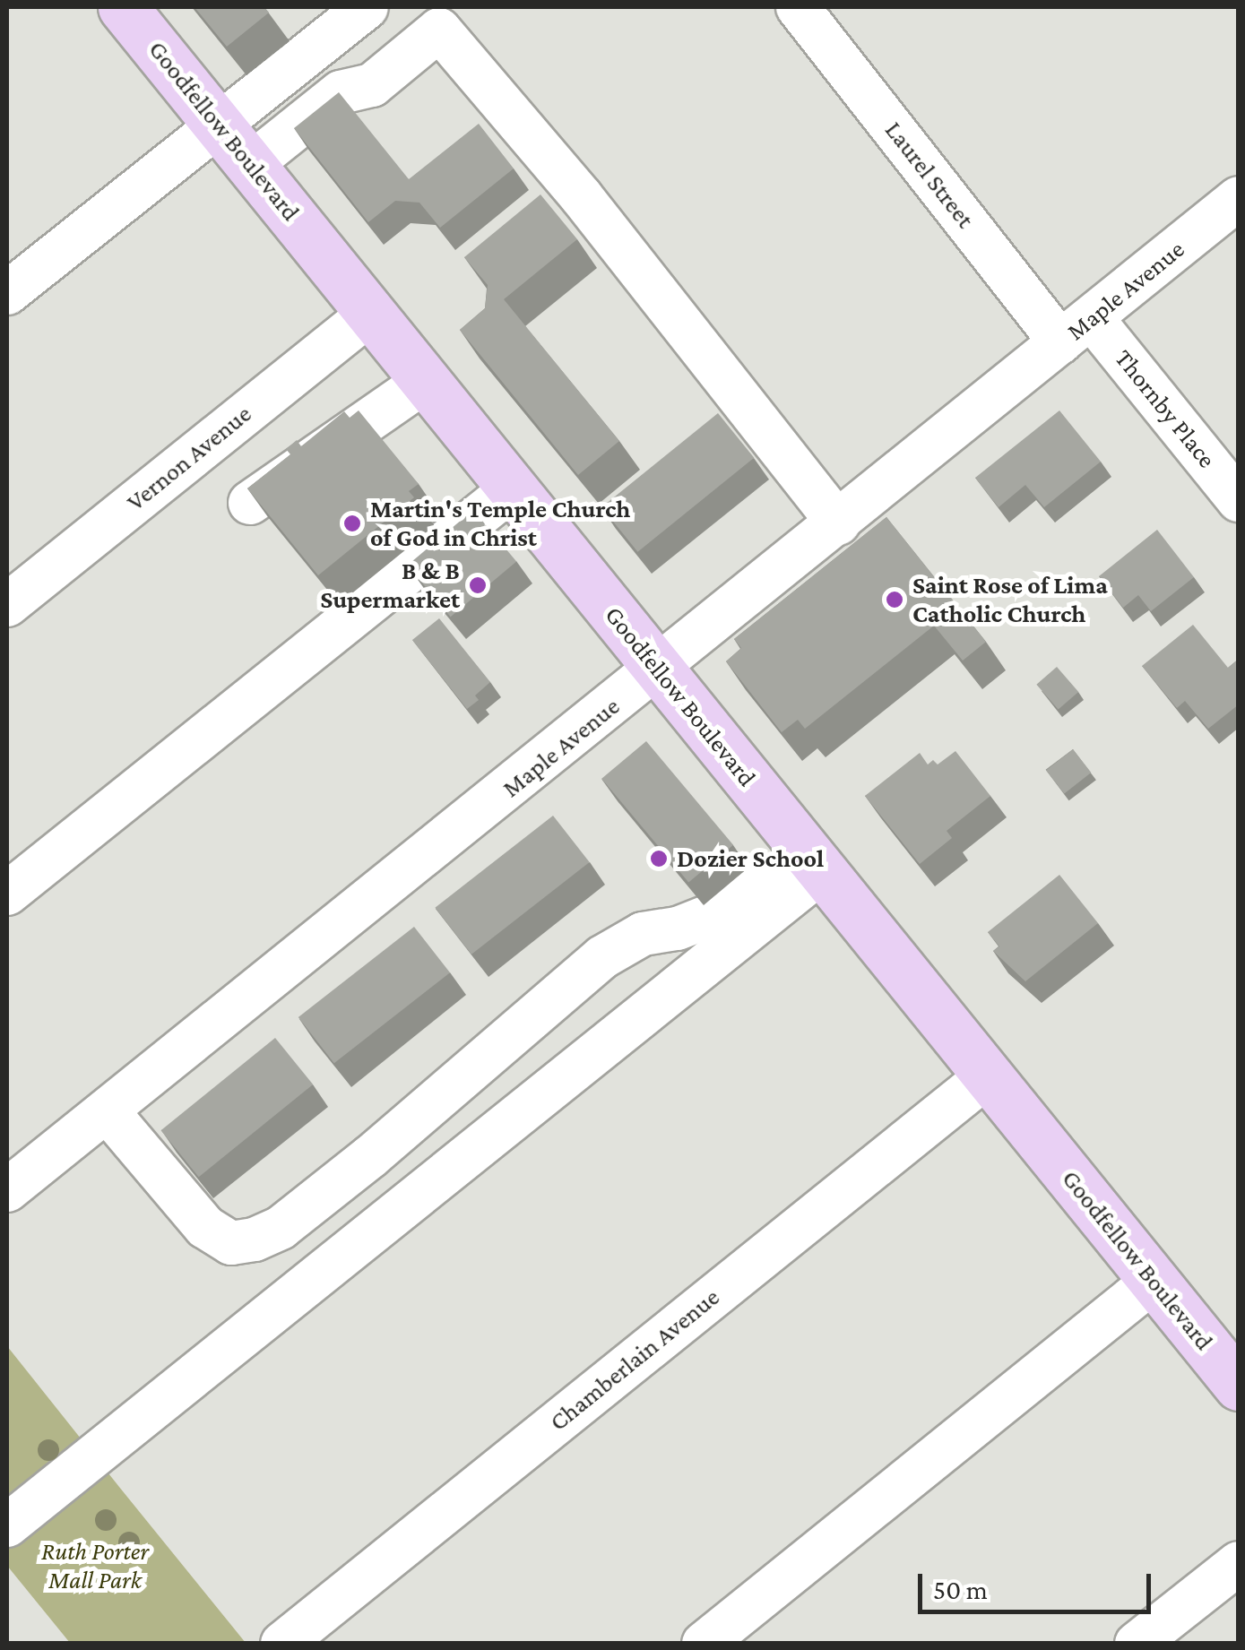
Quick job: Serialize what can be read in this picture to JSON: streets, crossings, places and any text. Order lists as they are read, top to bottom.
{
  "streets": {
    "main road": ["Goodfellow Boulevard"],
    "street": [
      "Laurel Street",
      "Maple Avenue",
      "Thornby Place",
      "Vernon Avenue",
      "Chamberlain Avenue"
    ]
  },
  "crossings": [
    ["Goodfellow Boulevard", "Maple Avenue"],
    ["Goodfellow Boulevard", "Vernon Avenue"],
    ["Goodfellow Boulevard", "Chamberlain Avenue"],
    ["Laurel Street", "Maple Avenue"],
    ["Laurel Street", "Thornby Place"],
    ["Maple Avenue", "Thornby Place"]
  ],
  "parks": ["Ruth Porter Mall Park"],
  "places": [
    "Martin's Temple Church of God in Christ",
    "B & B Supermarket",
    "Saint Rose of Lima Catholic Church",
    "Dozier School"
  ],
  "scale_bar": "50 m"
}
